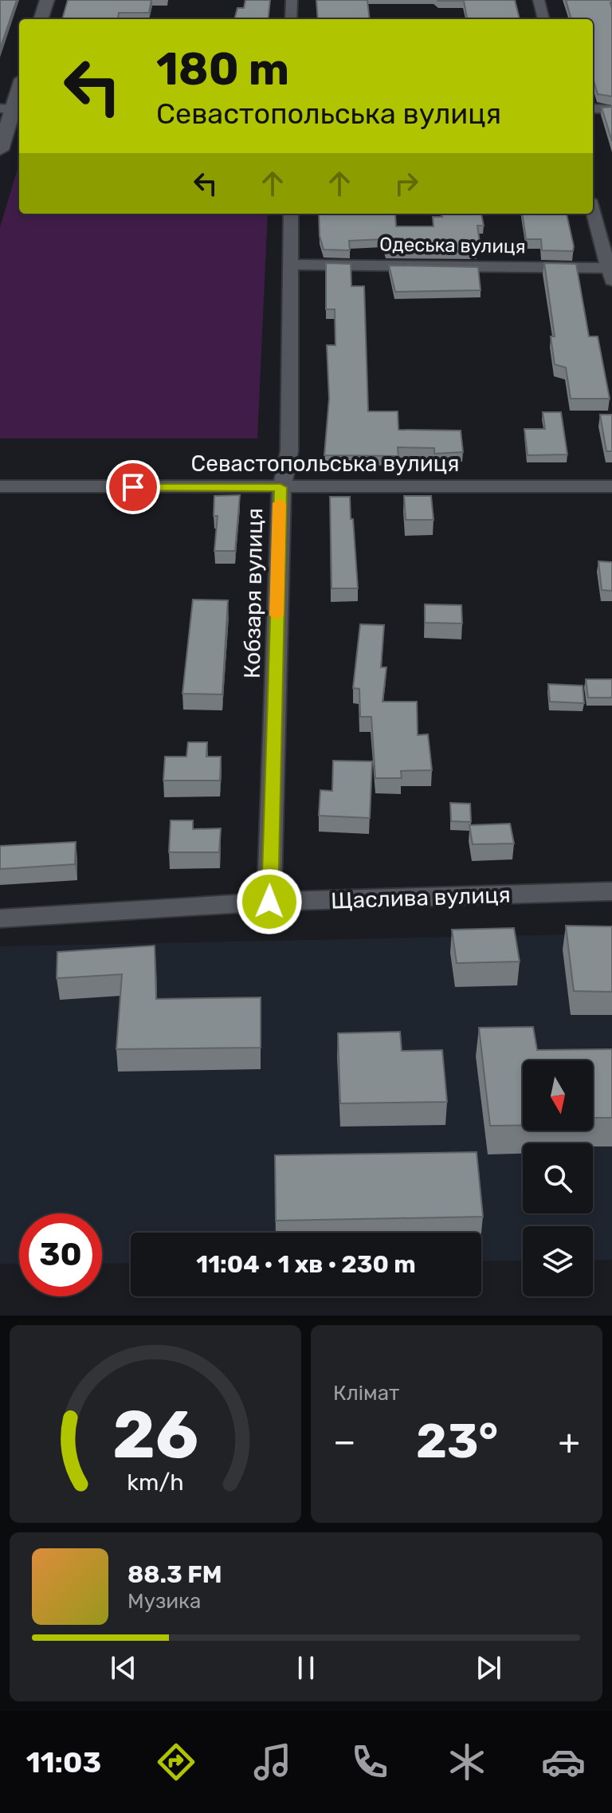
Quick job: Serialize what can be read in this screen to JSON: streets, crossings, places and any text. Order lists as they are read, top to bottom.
{
  "streets": {
    "street": [
      "Одеська вулиця",
      "Севастопольська вулиця",
      "Кобзаря вулиця",
      "Щаслива вулиця"
    ]
  },
  "crossings": [
    ["Одеська вулиця", "Кобзаря вулиця"],
    ["Севастопольська вулиця", "Кобзаря вулиця"],
    ["Кобзаря вулиця", "Щаслива вулиця"]
  ],
  "north": "bottom",
  "page": {
    "turn": ["180 m", "Севастопольська вулиця"],
    "limit": "30",
    "trip": "11:04 · 1 хв · 230 m",
    "tile": "Клімат",
    "heat": ["−", "23°", "+"],
    "song": ["88.3 FM", "Музика"],
    "tabs": "11:03",
    "gauge": ["26", "km/h"]
  }
}
